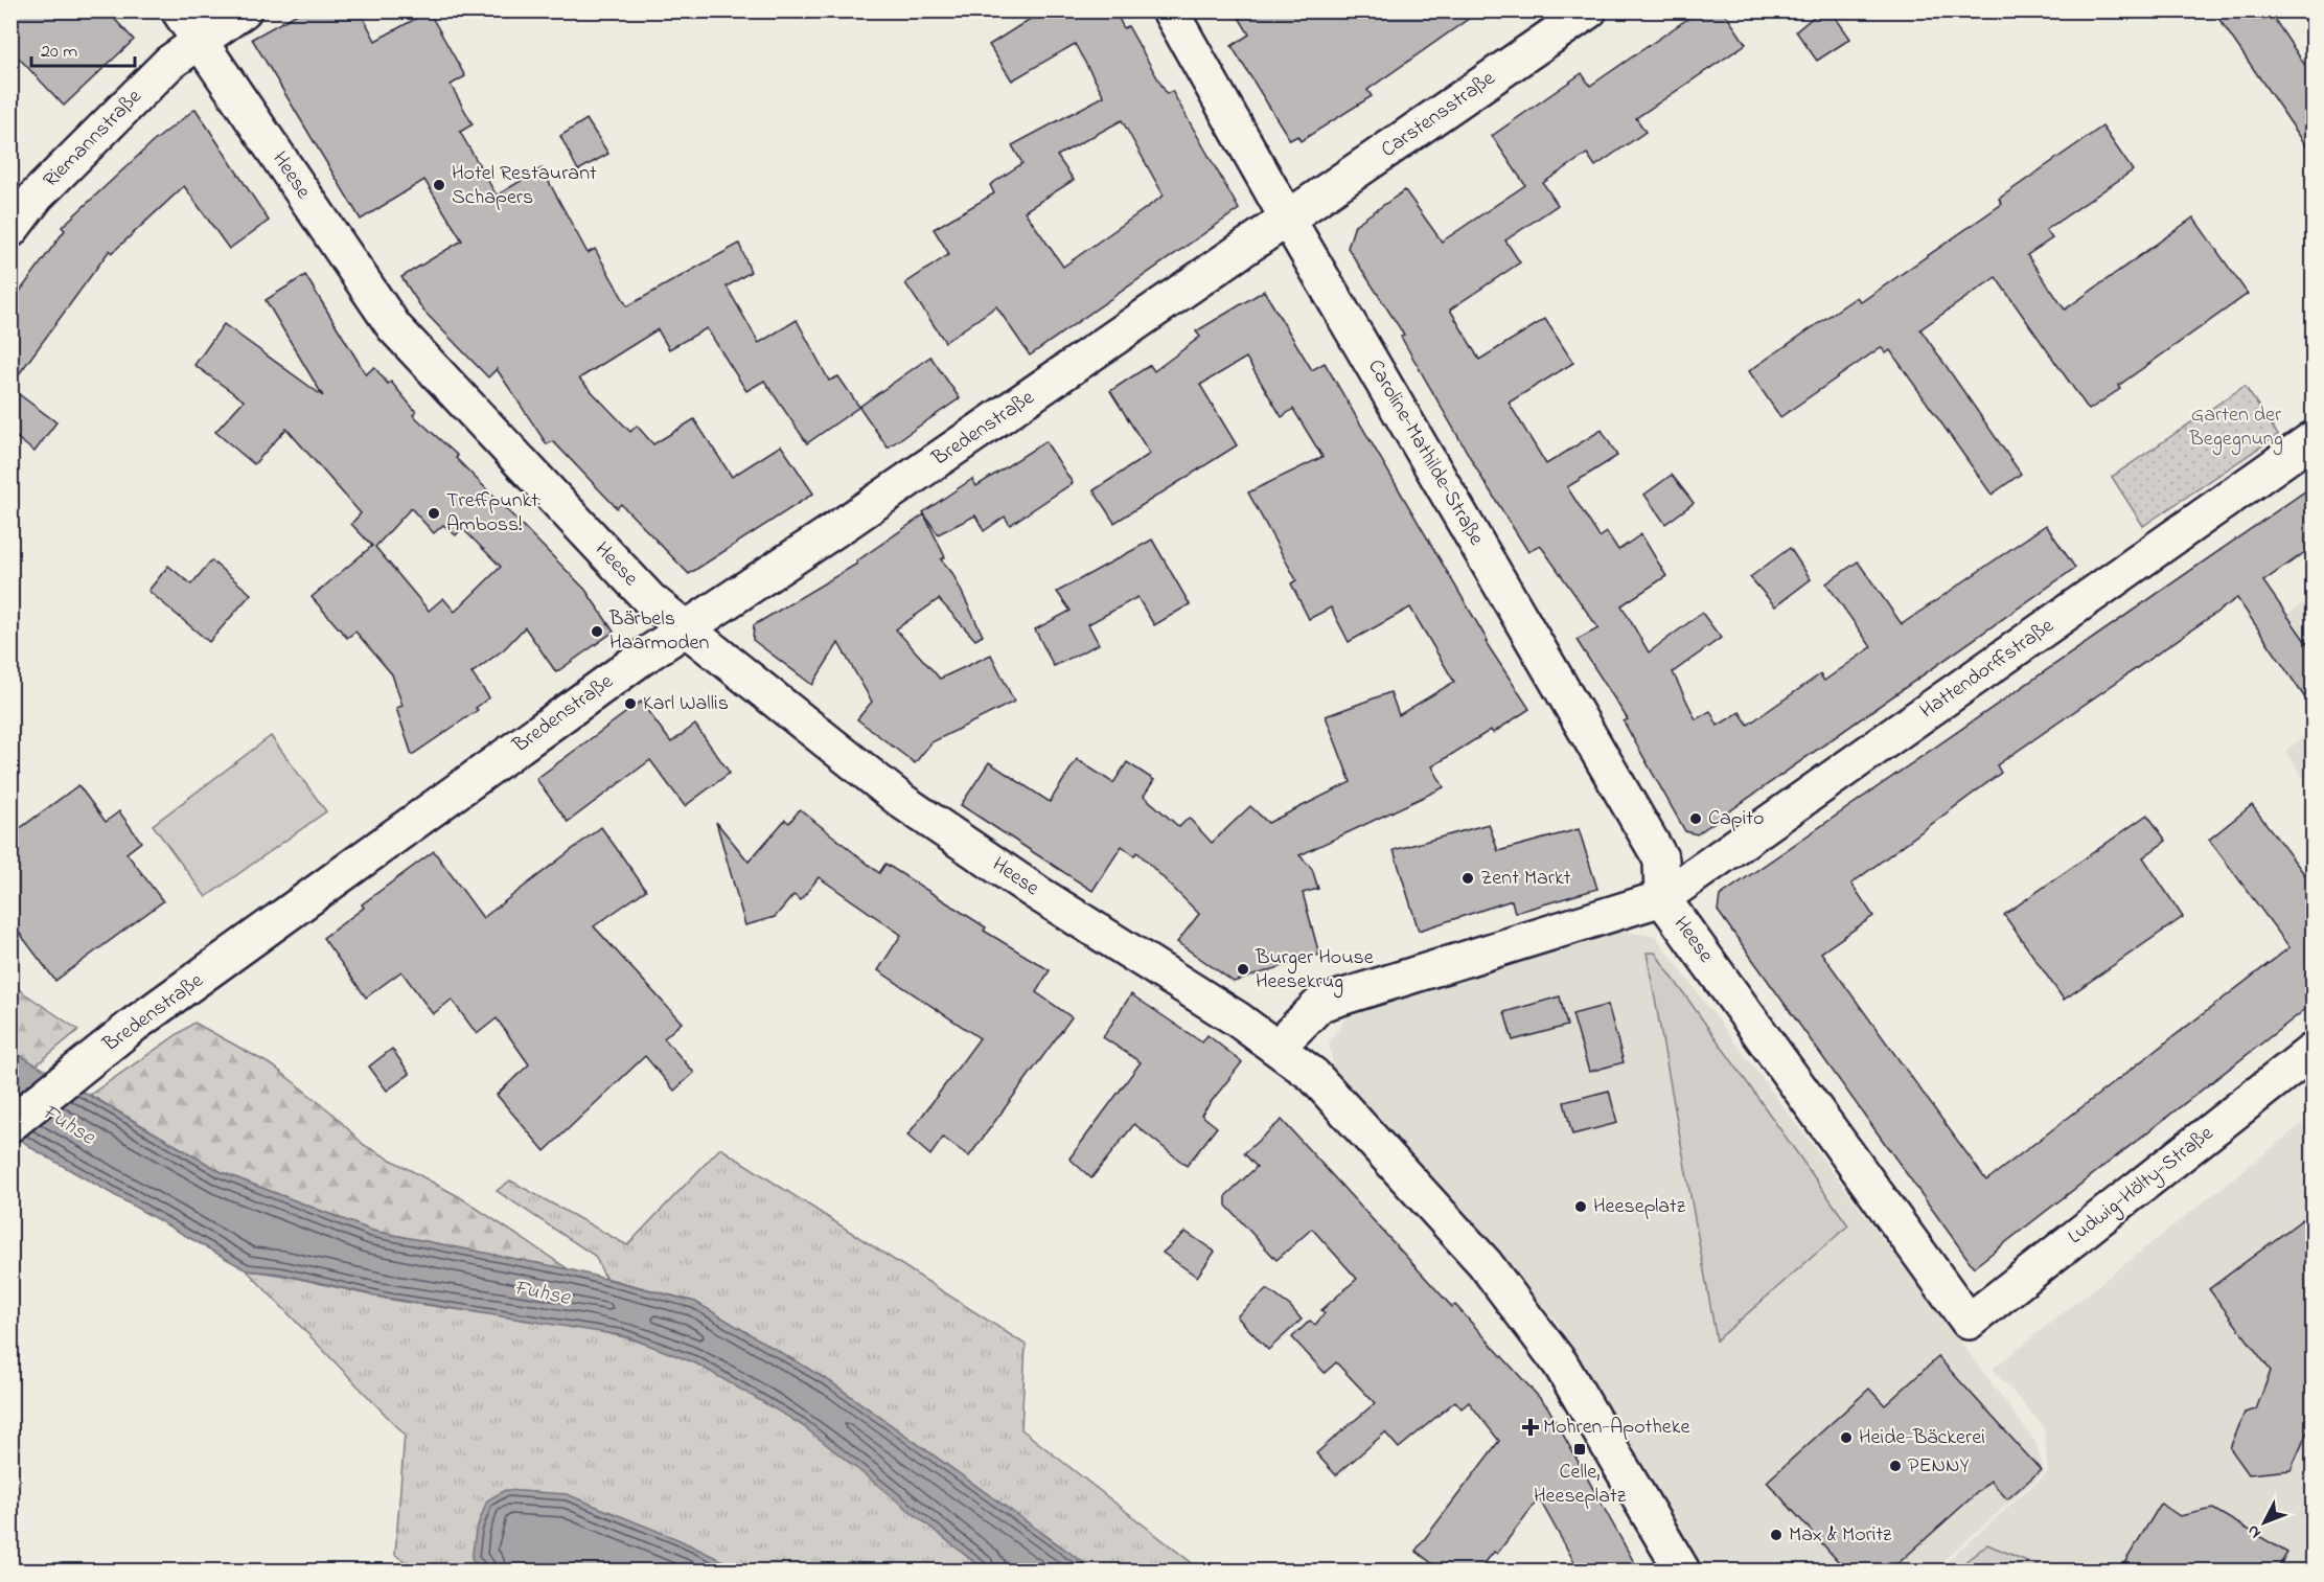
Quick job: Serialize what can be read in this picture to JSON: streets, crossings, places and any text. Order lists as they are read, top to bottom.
{
  "streets": {
    "street": [
      "Carstensstraße",
      "Riemannstraße",
      "Heese",
      "Bredenstraße",
      "Caroline-Mathilde-Straße",
      "Hattendorffstraße",
      "Ludwig-Hölty-Straße"
    ]
  },
  "crossings": [
    ["Carstensstraße", "Bredenstraße"],
    ["Carstensstraße", "Caroline-Mathilde-Straße"],
    ["Riemannstraße", "Heese"],
    ["Heese", "Bredenstraße"],
    ["Heese", "Caroline-Mathilde-Straße"],
    ["Heese", "Hattendorffstraße"],
    ["Heese", "Ludwig-Hölty-Straße"],
    ["Bredenstraße", "Caroline-Mathilde-Straße"],
    ["Caroline-Mathilde-Straße", "Hattendorffstraße"]
  ],
  "water": ["Fuhse"],
  "parks": ["Garten der Begegnung"],
  "places": {
    "other": [
      "Hotel Restaurant Schapers",
      "Treffpunkt: Amboss!",
      "Bärbels Haarmoden",
      "Karl Wallis",
      "Capito",
      "Zent Markt",
      "Burger House Heesekrug",
      "Heeseplatz",
      "Heide-Bäckerei",
      "PENNY",
      "Max & Moritz"
    ],
    "health": ["Mohren-Apotheke"],
    "transit": ["Celle, Heeseplatz"]
  },
  "scale_bar": "20 m",
  "north": "bottom left"
}
